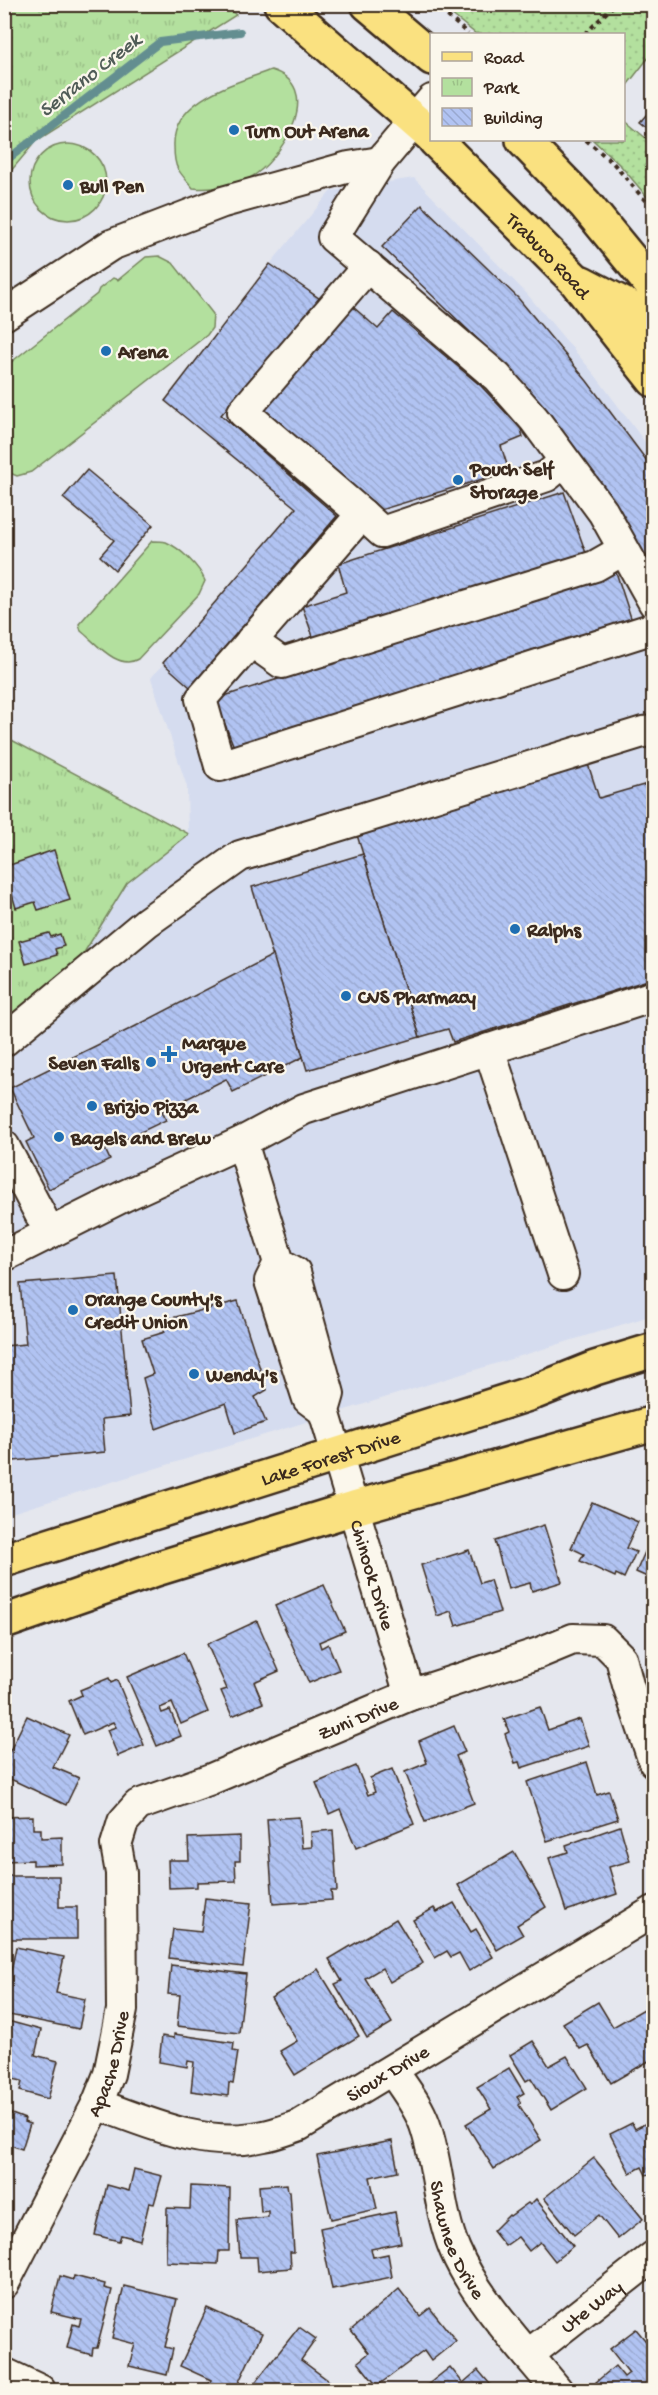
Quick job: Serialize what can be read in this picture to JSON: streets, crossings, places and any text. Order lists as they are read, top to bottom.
{
  "streets": {
    "main road": ["Trabuco Road", "Lake Forest Drive"],
    "street": [
      "Chinook Drive",
      "Zuni Drive",
      "Apache Drive",
      "Sioux Drive",
      "Shawnee Drive",
      "Ute Way"
    ]
  },
  "crossings": [
    ["Lake Forest Drive", "Chinook Drive"],
    ["Chinook Drive", "Zuni Drive"],
    ["Zuni Drive", "Apache Drive"],
    ["Apache Drive", "Sioux Drive"],
    ["Sioux Drive", "Shawnee Drive"],
    ["Shawnee Drive", "Ute Way"]
  ],
  "water": ["Serrano Creek"],
  "places": {
    "other": [
      "Turn Out Arena",
      "Bull Pen",
      "Arena",
      "Pouch Self Storage",
      "Ralphs",
      "CVS Pharmacy",
      "Seven Falls",
      "Brizio Pizza",
      "Bagels and Brew",
      "Orange County's Credit Union",
      "Wendy's"
    ],
    "health": ["Marque Urgent Care"]
  },
  "legend": ["Road", "Park", "Building"]
}
